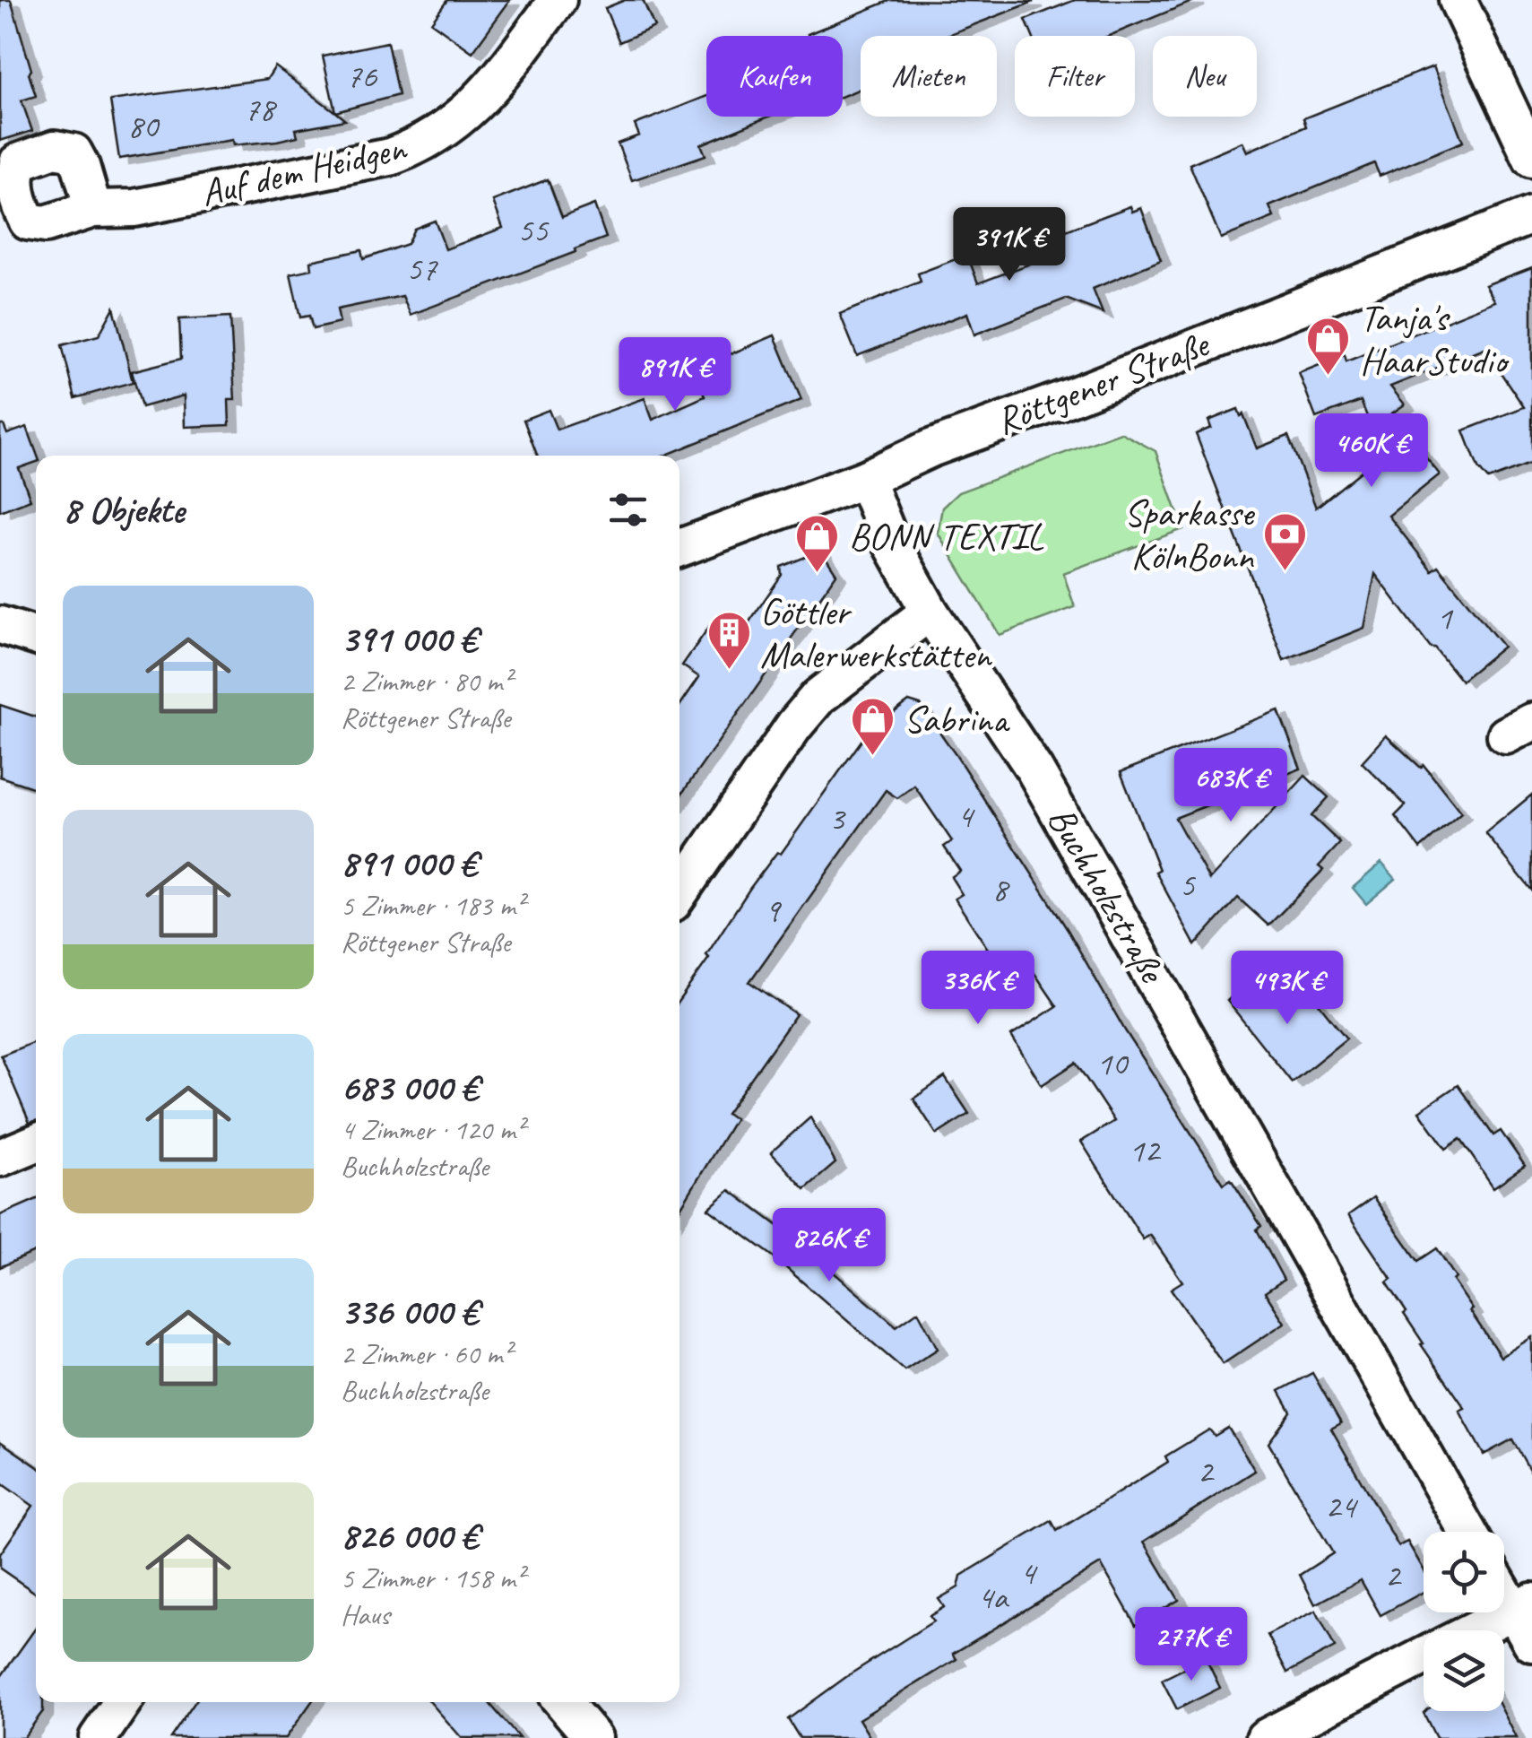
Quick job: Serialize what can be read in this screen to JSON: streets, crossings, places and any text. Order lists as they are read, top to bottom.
{
  "streets": {
    "street": ["Auf dem Heidgen", "Röttgener Straße", "Buchholzstraße"]
  },
  "crossings": [
    ["Röttgener Straße", "Buchholzstraße"]
  ],
  "places": {
    "shop": ["Tanja's HaarStudio", "BONN TEXTIL", "Sabrina"],
    "bank": ["Sparkasse KölnBonn"],
    "building": ["Göttler Malerwerkstätten"]
  },
  "house_numbers": [
    "76",
    "78",
    "80",
    "55",
    "57",
    "1",
    "4",
    "3",
    "5",
    "8",
    "9",
    "10",
    "12",
    "2",
    "24",
    "4",
    "2",
    "4a"
  ],
  "page": {
    "chip": [
      "Kaufen",
      "Mieten",
      "Filter",
      "Neu"
    ],
    "price": [
      "391K €",
      "891K €",
      "460K €",
      "683K €",
      "336K €",
      "493K €",
      "826K €",
      "277K €"
    ],
    "heading": "8 Objekte",
    "list": [
      {
        "name": "391 000 €",
        "note": "2 Zimmer · 80 m² · Röttgener Straße"
      },
      {
        "name": "891 000 €",
        "note": "5 Zimmer · 183 m² · Röttgener Straße"
      },
      {
        "name": "683 000 €",
        "note": "4 Zimmer · 120 m² · Buchholzstraße"
      },
      {
        "name": "336 000 €",
        "note": "2 Zimmer · 60 m² · Buchholzstraße"
      },
      {
        "name": "826 000 €",
        "note": "5 Zimmer · 158 m² · Haus"
      }
    ]
  }
}
